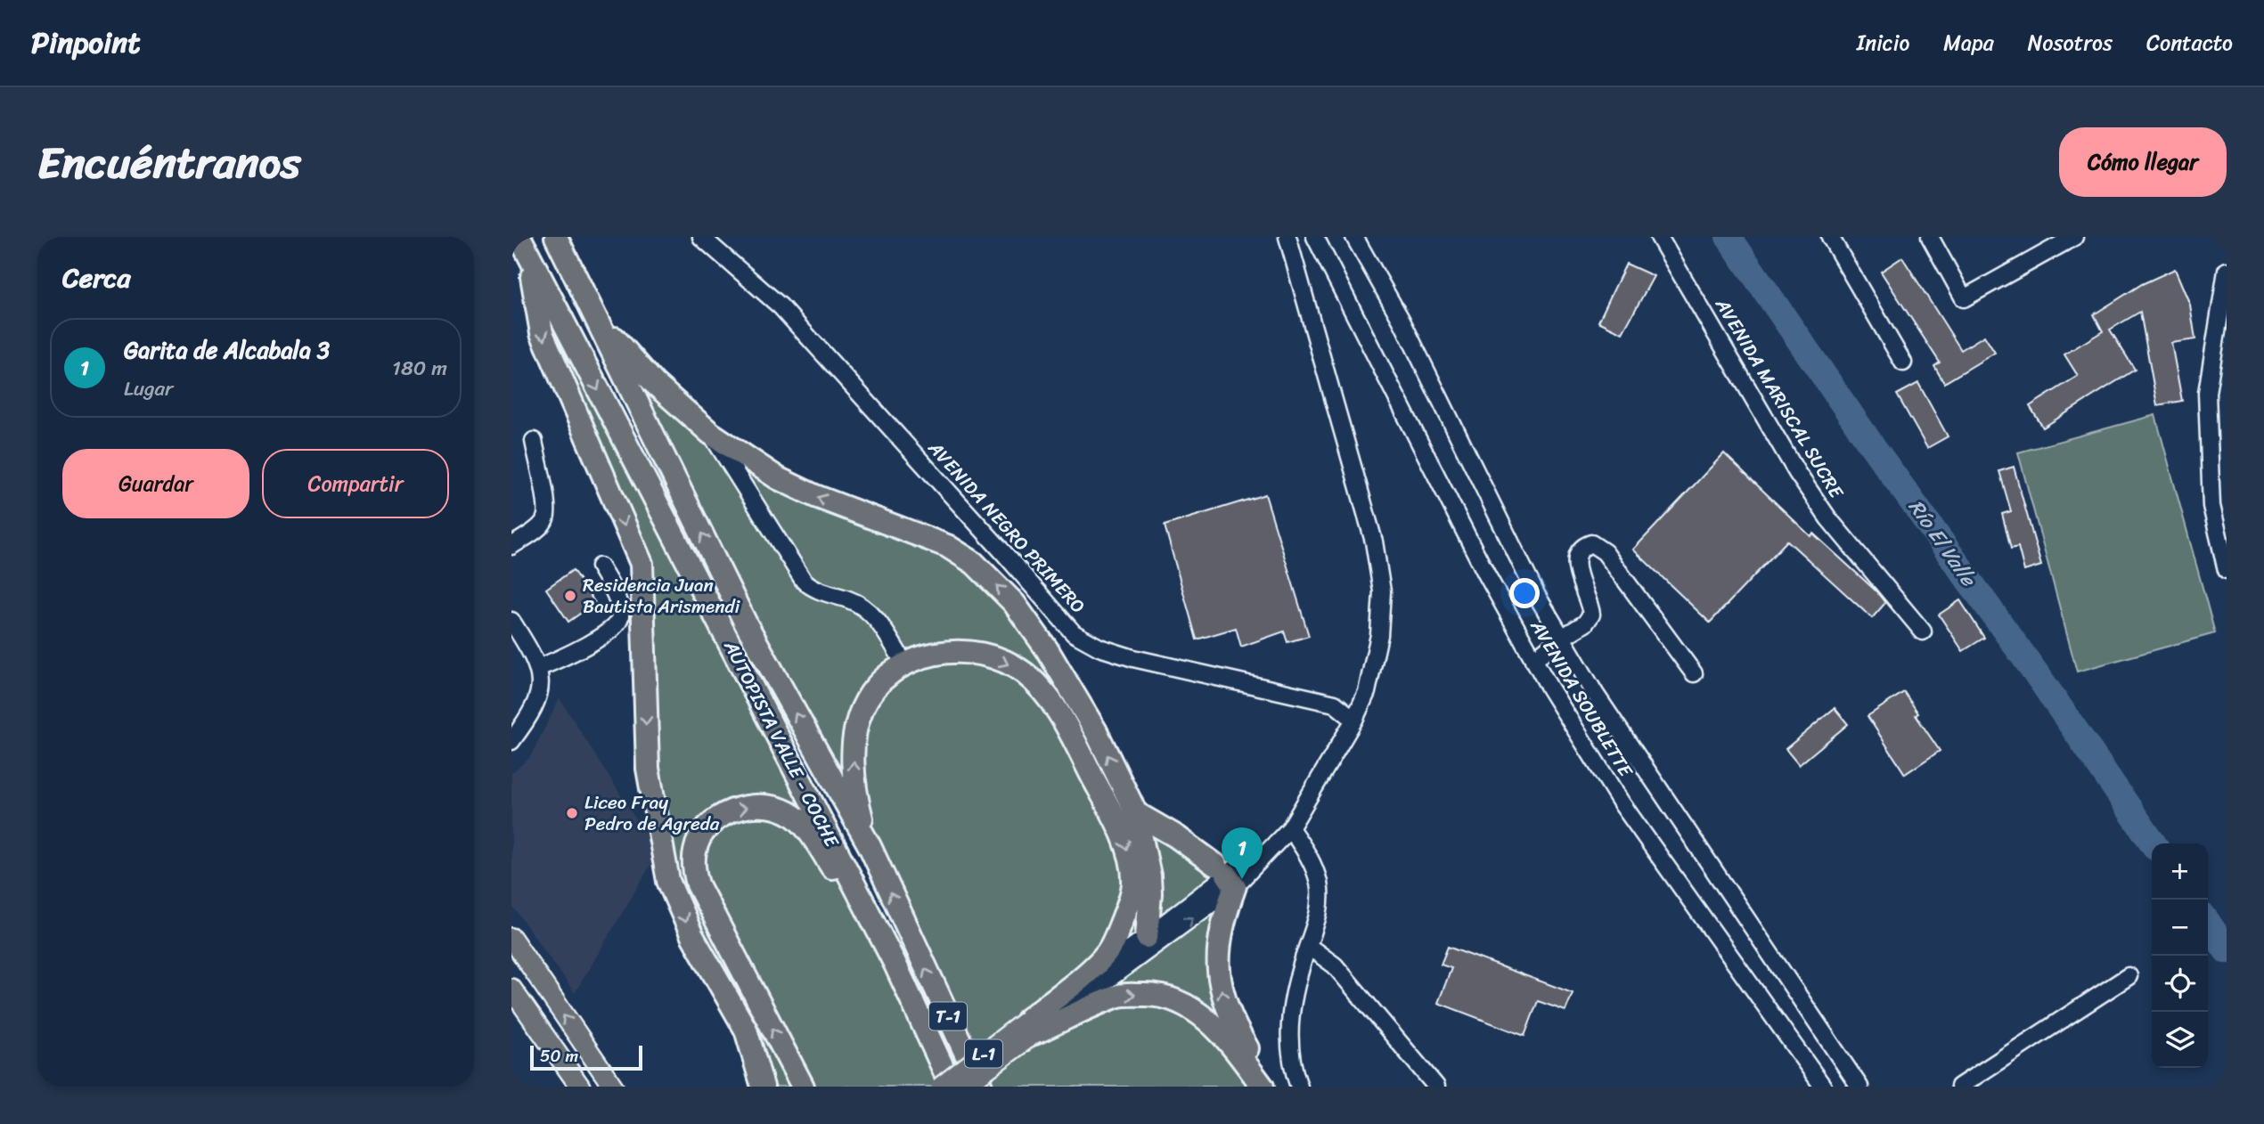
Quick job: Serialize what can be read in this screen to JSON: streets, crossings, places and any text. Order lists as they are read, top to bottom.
{
  "streets": {
    "highway": ["AUTOPISTA VALLE - COCHE", "T-1"],
    "main road": ["L-1"],
    "street": ["AVENIDA MARISCAL SUCRE", "AVENIDA NEGRO PRIMERO", "AVENIDA SOUBLETTE"]
  },
  "water": ["Río El Valle"],
  "places": ["Residencia Juan Bautista Arismendi", "Liceo Fray Pedro de Agreda"],
  "scale_bar": "50 m",
  "page": {
    "header": "Pinpoint",
    "nav": [
      "Inicio",
      "Mapa",
      "Nosotros",
      "Contacto"
    ],
    "title": "Encuéntranos",
    "buttons": [
      "Cómo llegar",
      ["Guardar", "Compartir"]
    ],
    "heading": "Cerca",
    "list": [
      {
        "mark": "1",
        "name": "Garita de Alcabala 3",
        "note": "Lugar",
        "value": "180 m"
      }
    ],
    "pins": "1",
    "map_buttons": ["+", "−"],
    "scale": "50 m"
  }
}
